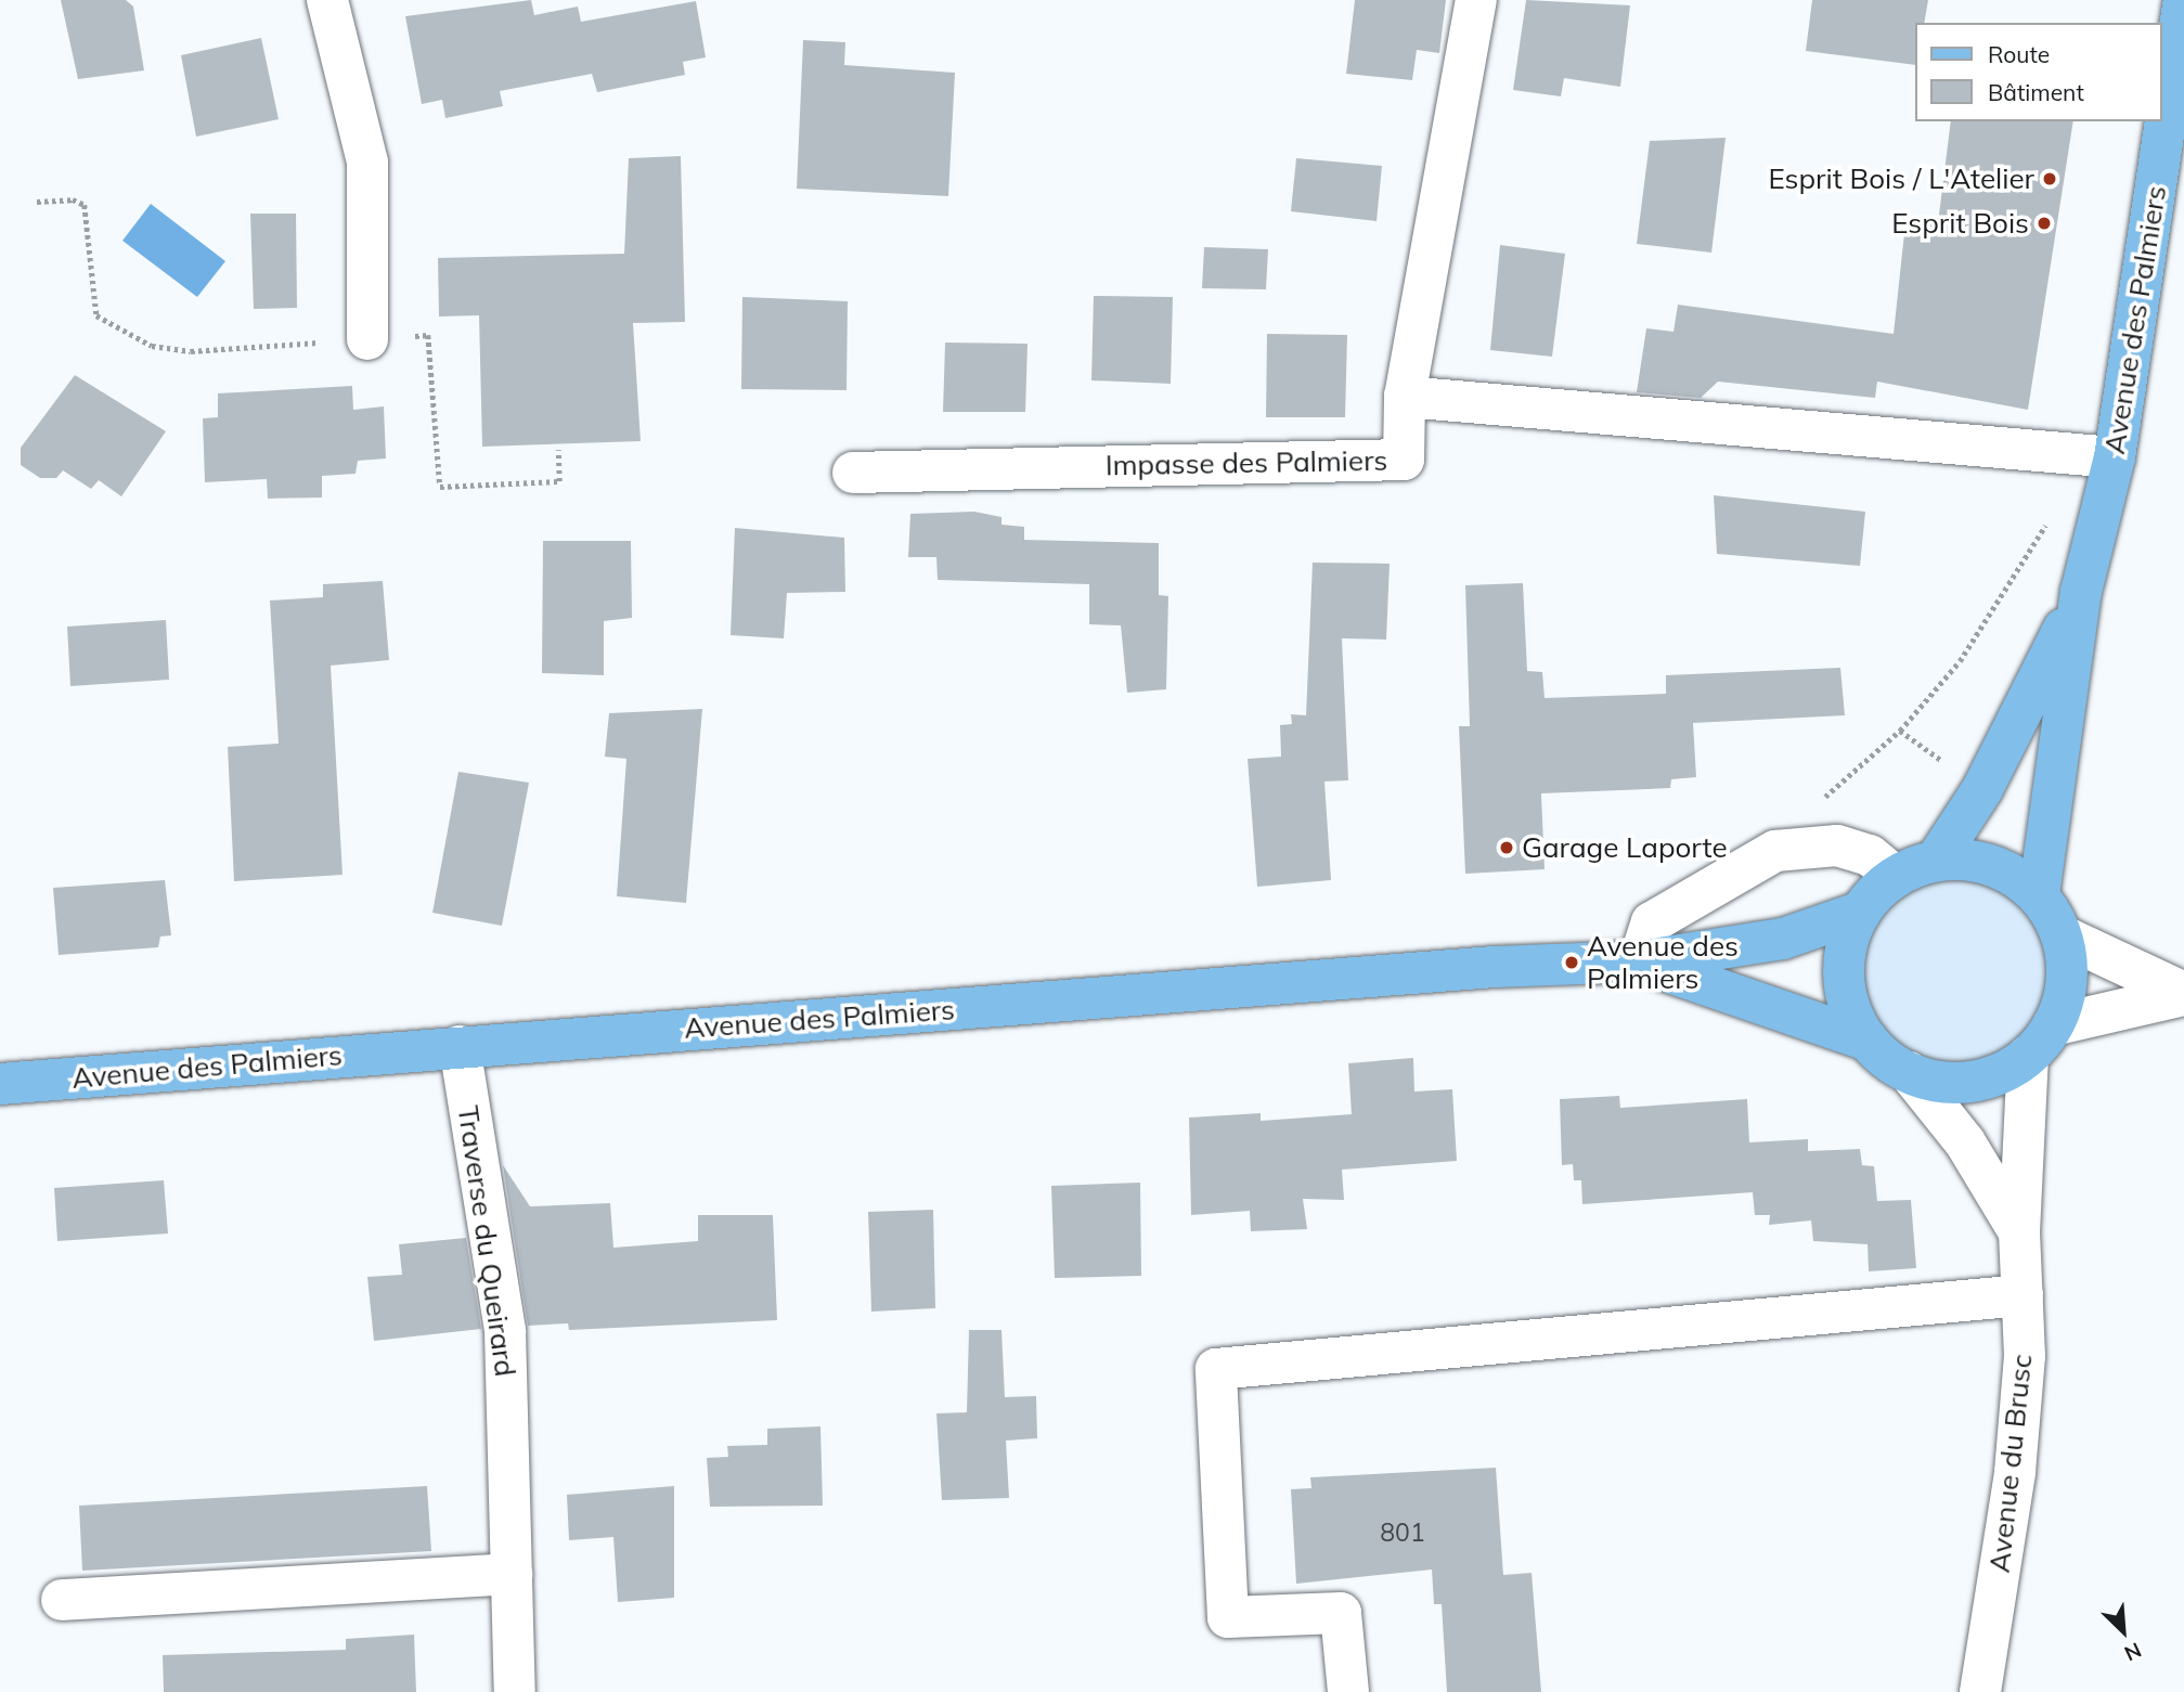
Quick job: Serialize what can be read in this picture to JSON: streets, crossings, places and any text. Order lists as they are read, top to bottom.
{
  "streets": {
    "main road": ["Avenue des Palmiers"],
    "street": ["Impasse des Palmiers", "Traverse du Queirard", "Avenue du Brusc"]
  },
  "crossings": [
    ["Avenue des Palmiers", "Traverse du Queirard"],
    ["Avenue des Palmiers", "Avenue du Brusc"]
  ],
  "places": [
    "Esprit Bois / L'Atelier",
    "Esprit Bois",
    "Garage Laporte",
    "Avenue des Palmiers"
  ],
  "house_numbers": ["801"],
  "legend": ["Route", "Bâtiment"],
  "north": "bottom right"
}
